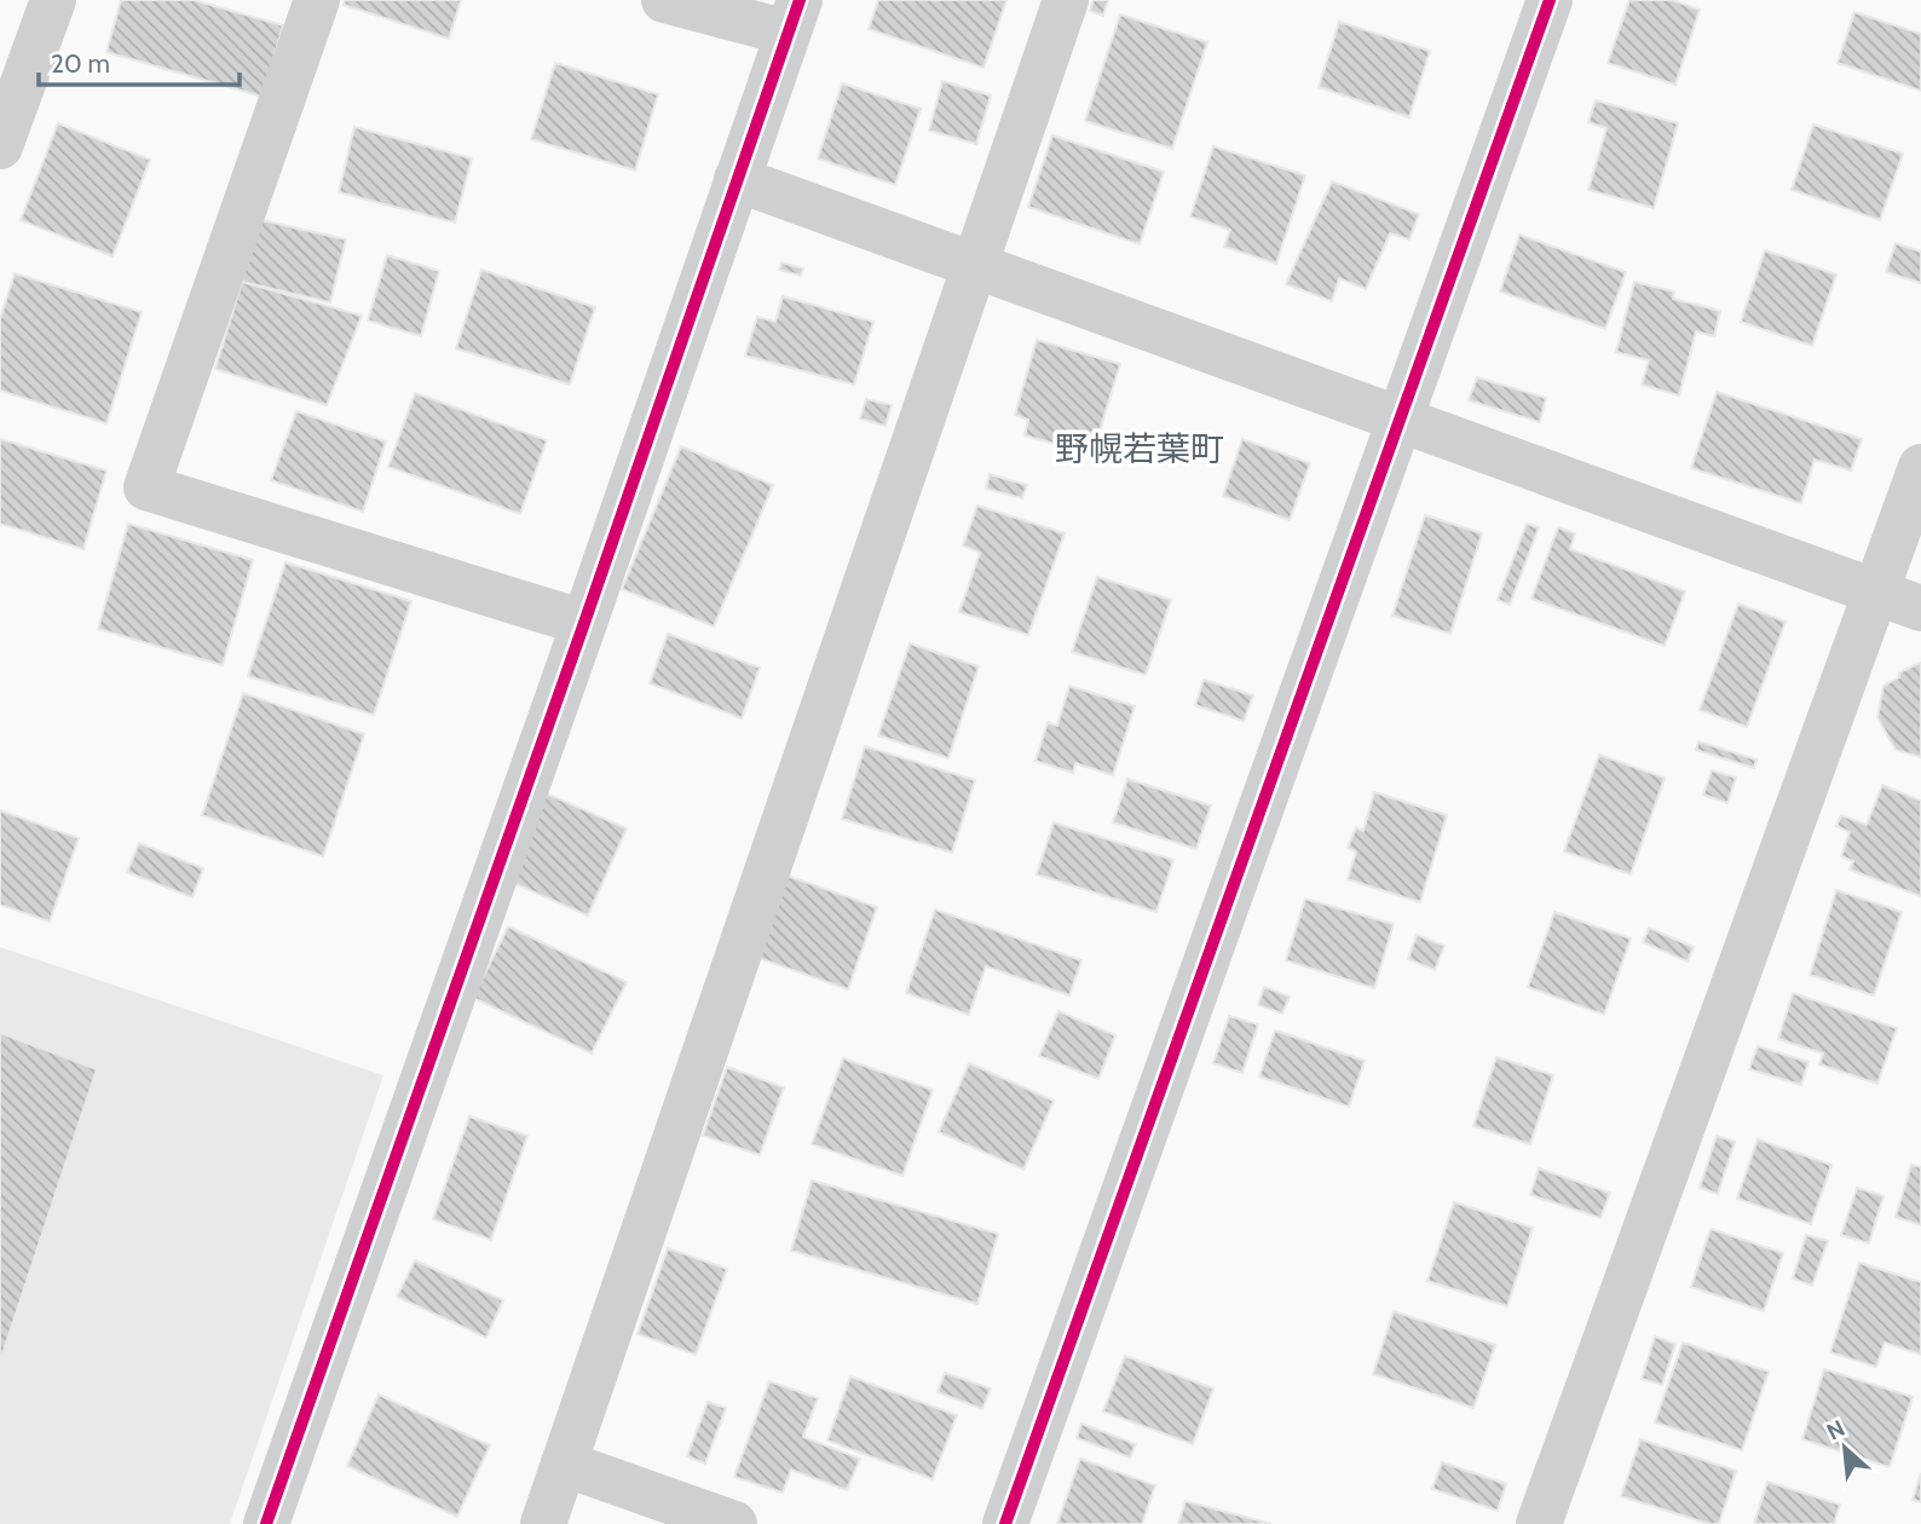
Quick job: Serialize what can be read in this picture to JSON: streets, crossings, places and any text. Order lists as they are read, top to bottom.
{
  "districts": ["野幌若葉町"],
  "scale_bar": "20 m",
  "north": "top left"
}
